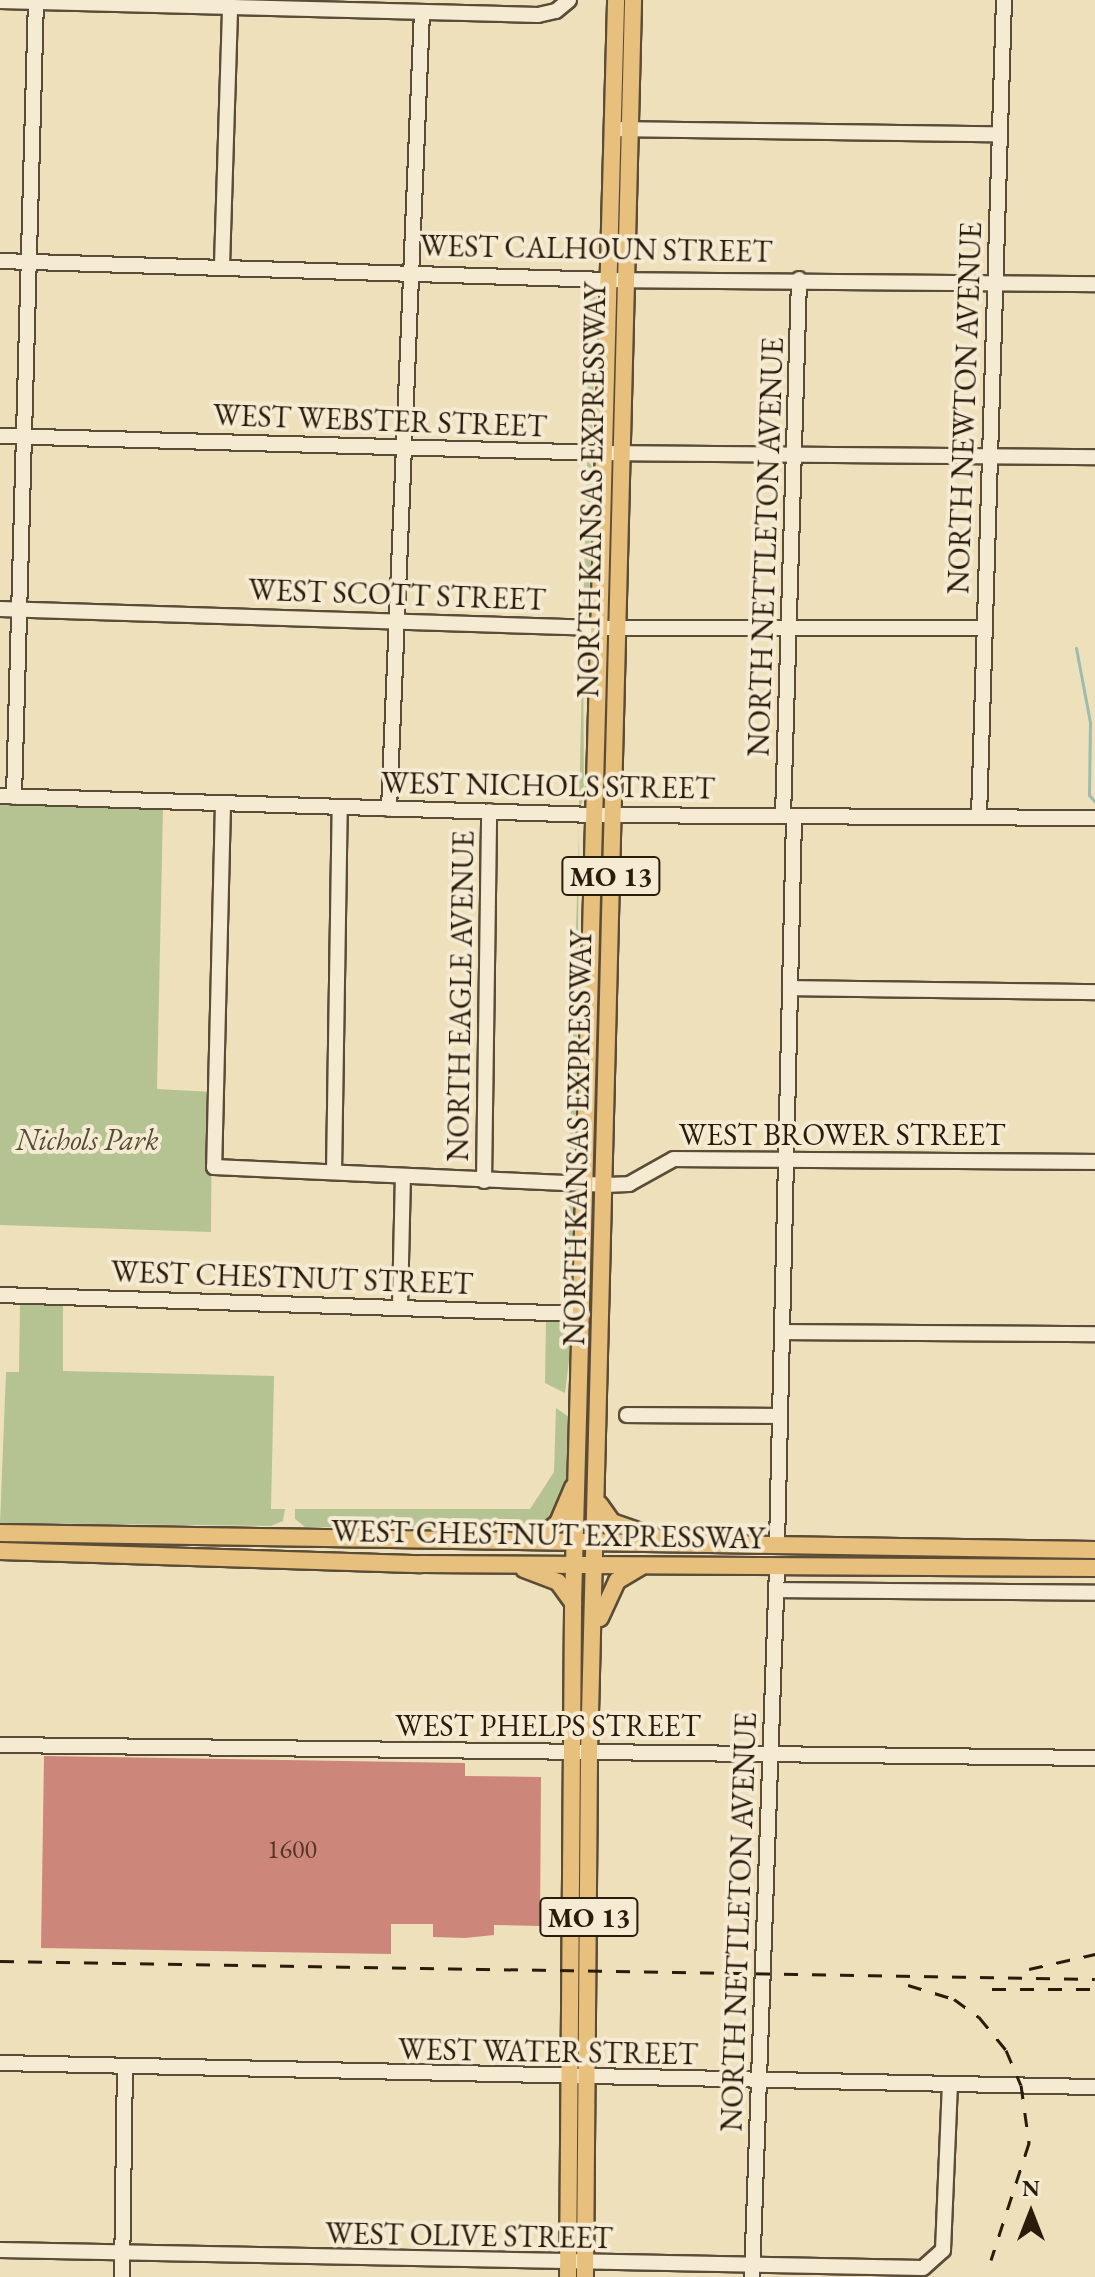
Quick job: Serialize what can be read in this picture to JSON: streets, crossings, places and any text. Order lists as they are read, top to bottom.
{
  "streets": {
    "main road": ["NORTH KANSAS EXPRESSWAY", "MO 13", "WEST CHESTNUT EXPRESSWAY"],
    "street": [
      "WEST CALHOUN STREET",
      "NORTH NEWTON AVENUE",
      "WEST WEBSTER STREET",
      "NORTH NETTLETON AVENUE",
      "WEST SCOTT STREET",
      "WEST NICHOLS STREET",
      "NORTH EAGLE AVENUE",
      "WEST BROWER STREET",
      "WEST CHESTNUT STREET",
      "WEST PHELPS STREET",
      "WEST WATER STREET",
      "WEST OLIVE STREET"
    ]
  },
  "crossings": [
    ["WEST CALHOUN STREET", "NORTH NEWTON AVENUE"],
    ["WEST CALHOUN STREET", "NORTH KANSAS EXPRESSWAY"],
    ["WEST CALHOUN STREET", "NORTH NETTLETON AVENUE"],
    ["NORTH NEWTON AVENUE", "WEST WEBSTER STREET"],
    ["NORTH NEWTON AVENUE", "WEST SCOTT STREET"],
    ["NORTH NEWTON AVENUE", "WEST NICHOLS STREET"],
    ["WEST WEBSTER STREET", "NORTH KANSAS EXPRESSWAY"],
    ["WEST WEBSTER STREET", "NORTH NETTLETON AVENUE"],
    ["NORTH KANSAS EXPRESSWAY", "WEST SCOTT STREET"],
    ["NORTH KANSAS EXPRESSWAY", "WEST NICHOLS STREET"],
    ["NORTH KANSAS EXPRESSWAY", "WEST BROWER STREET"],
    ["NORTH KANSAS EXPRESSWAY", "WEST CHESTNUT STREET"],
    ["NORTH KANSAS EXPRESSWAY", "WEST CHESTNUT EXPRESSWAY"],
    ["NORTH KANSAS EXPRESSWAY", "WEST PHELPS STREET"],
    ["NORTH KANSAS EXPRESSWAY", "WEST WATER STREET"],
    ["NORTH KANSAS EXPRESSWAY", "WEST OLIVE STREET"],
    ["NORTH NETTLETON AVENUE", "WEST SCOTT STREET"],
    ["NORTH NETTLETON AVENUE", "WEST NICHOLS STREET"],
    ["NORTH NETTLETON AVENUE", "WEST BROWER STREET"],
    ["NORTH NETTLETON AVENUE", "WEST CHESTNUT EXPRESSWAY"],
    ["NORTH NETTLETON AVENUE", "WEST PHELPS STREET"],
    ["NORTH NETTLETON AVENUE", "WEST WATER STREET"],
    ["NORTH NETTLETON AVENUE", "WEST OLIVE STREET"],
    ["WEST NICHOLS STREET", "NORTH EAGLE AVENUE"],
    ["WEST NICHOLS STREET", "WEST BROWER STREET"],
    ["NORTH EAGLE AVENUE", "WEST BROWER STREET"],
    ["WEST WATER STREET", "WEST OLIVE STREET"]
  ],
  "parks": ["Nichols Park"],
  "house_numbers": ["1600"],
  "north": "top"
}
